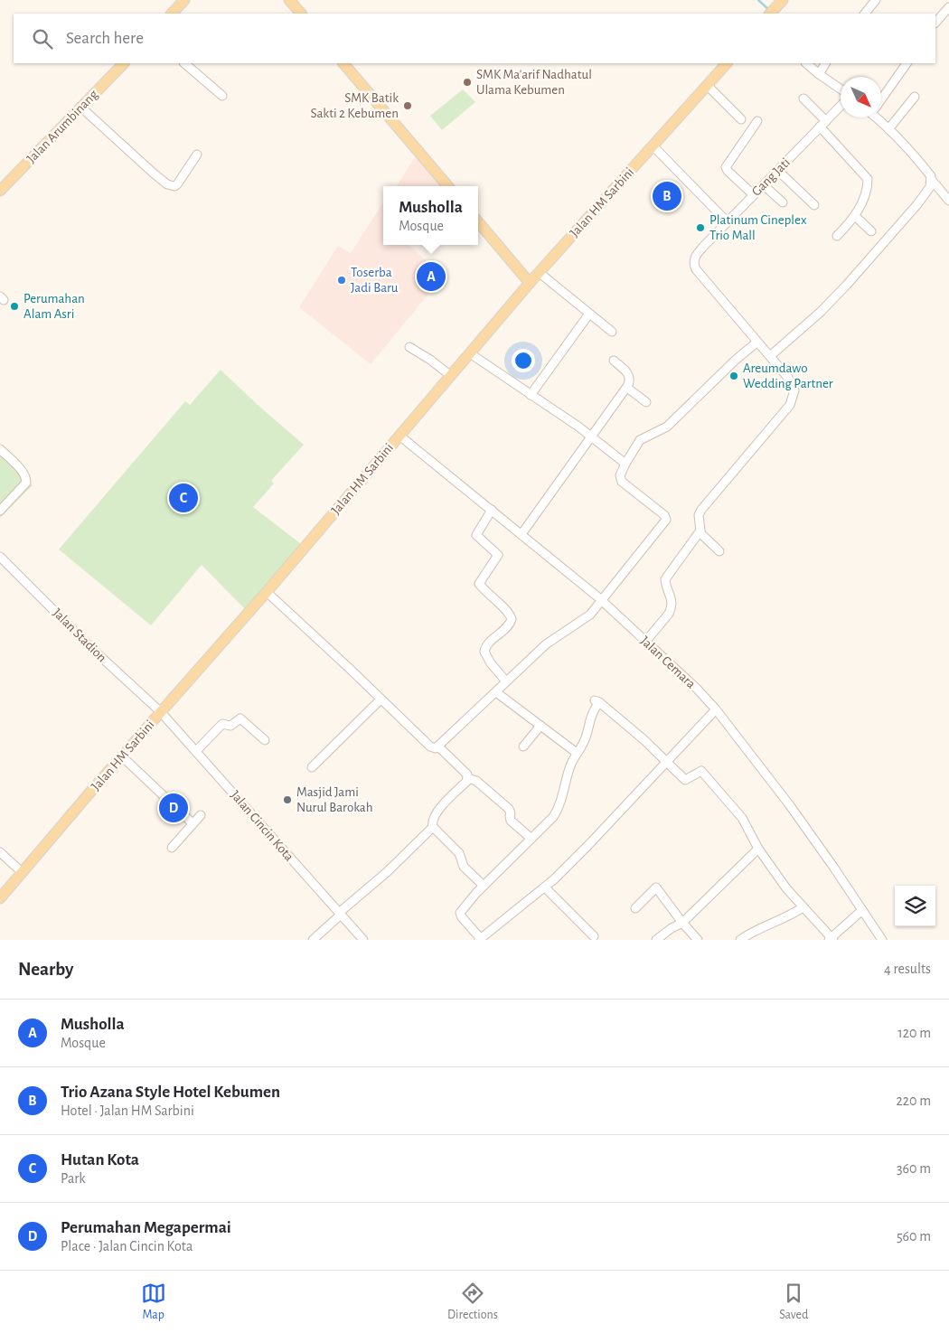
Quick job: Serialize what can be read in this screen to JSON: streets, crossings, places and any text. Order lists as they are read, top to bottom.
{
  "streets": {
    "main road": ["Jalan Arumbinang", "Jalan HM Sarbini"],
    "street": [
      "Gang Jati",
      "Jalan Stadion",
      "Jalan Cemara",
      "Jalan Cincin Kota"
    ]
  },
  "crossings": [
    ["Jalan HM Sarbini", "Jalan Stadion"],
    ["Jalan HM Sarbini", "Jalan Cemara"],
    ["Jalan HM Sarbini", "Jalan Cincin Kota"],
    ["Jalan Stadion", "Jalan Cincin Kota"]
  ],
  "places": [
    "SMK Ma'arif Nadhatul Ulama Kebumen",
    "SMK Batik Sakti 2 Kebumen",
    "Platinum Cineplex Trio Mall",
    "Toserba Jadi Baru",
    "Perumahan Alam Asri",
    "Areumdawo Wedding Partner",
    "Masjid Jami Nurul Barokah"
  ],
  "north": "bottom right",
  "page": {
    "search": "Search here",
    "pins": [
      "B",
      "A",
      "C",
      "D"
    ],
    "popup": ["Musholla", "Mosque"],
    "heading": ["Nearby", "4 results"],
    "list": [
      {
        "mark": "A",
        "name": "Musholla",
        "note": "Mosque",
        "value": "120 m"
      },
      {
        "mark": "B",
        "name": "Trio Azana Style Hotel Kebumen",
        "note": "Hotel · Jalan HM Sarbini",
        "value": "220 m"
      },
      {
        "mark": "C",
        "name": "Hutan Kota",
        "note": "Park",
        "value": "360 m"
      },
      {
        "mark": "D",
        "name": "Perumahan Megapermai",
        "note": "Place · Jalan Cincin Kota",
        "value": "560 m"
      }
    ],
    "nav": ["Map", "Directions", "Saved"]
  }
}
